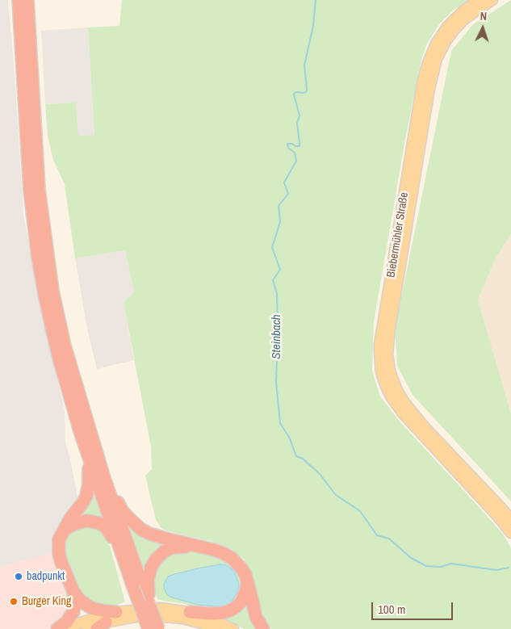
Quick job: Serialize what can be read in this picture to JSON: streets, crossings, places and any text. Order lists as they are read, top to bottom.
{
  "streets": {
    "main road": ["Biebermühler Straße"]
  },
  "water": ["Steinbach"],
  "places": ["badpunkt", "Burger King"],
  "scale_bar": "100 m",
  "north": "top"
}
